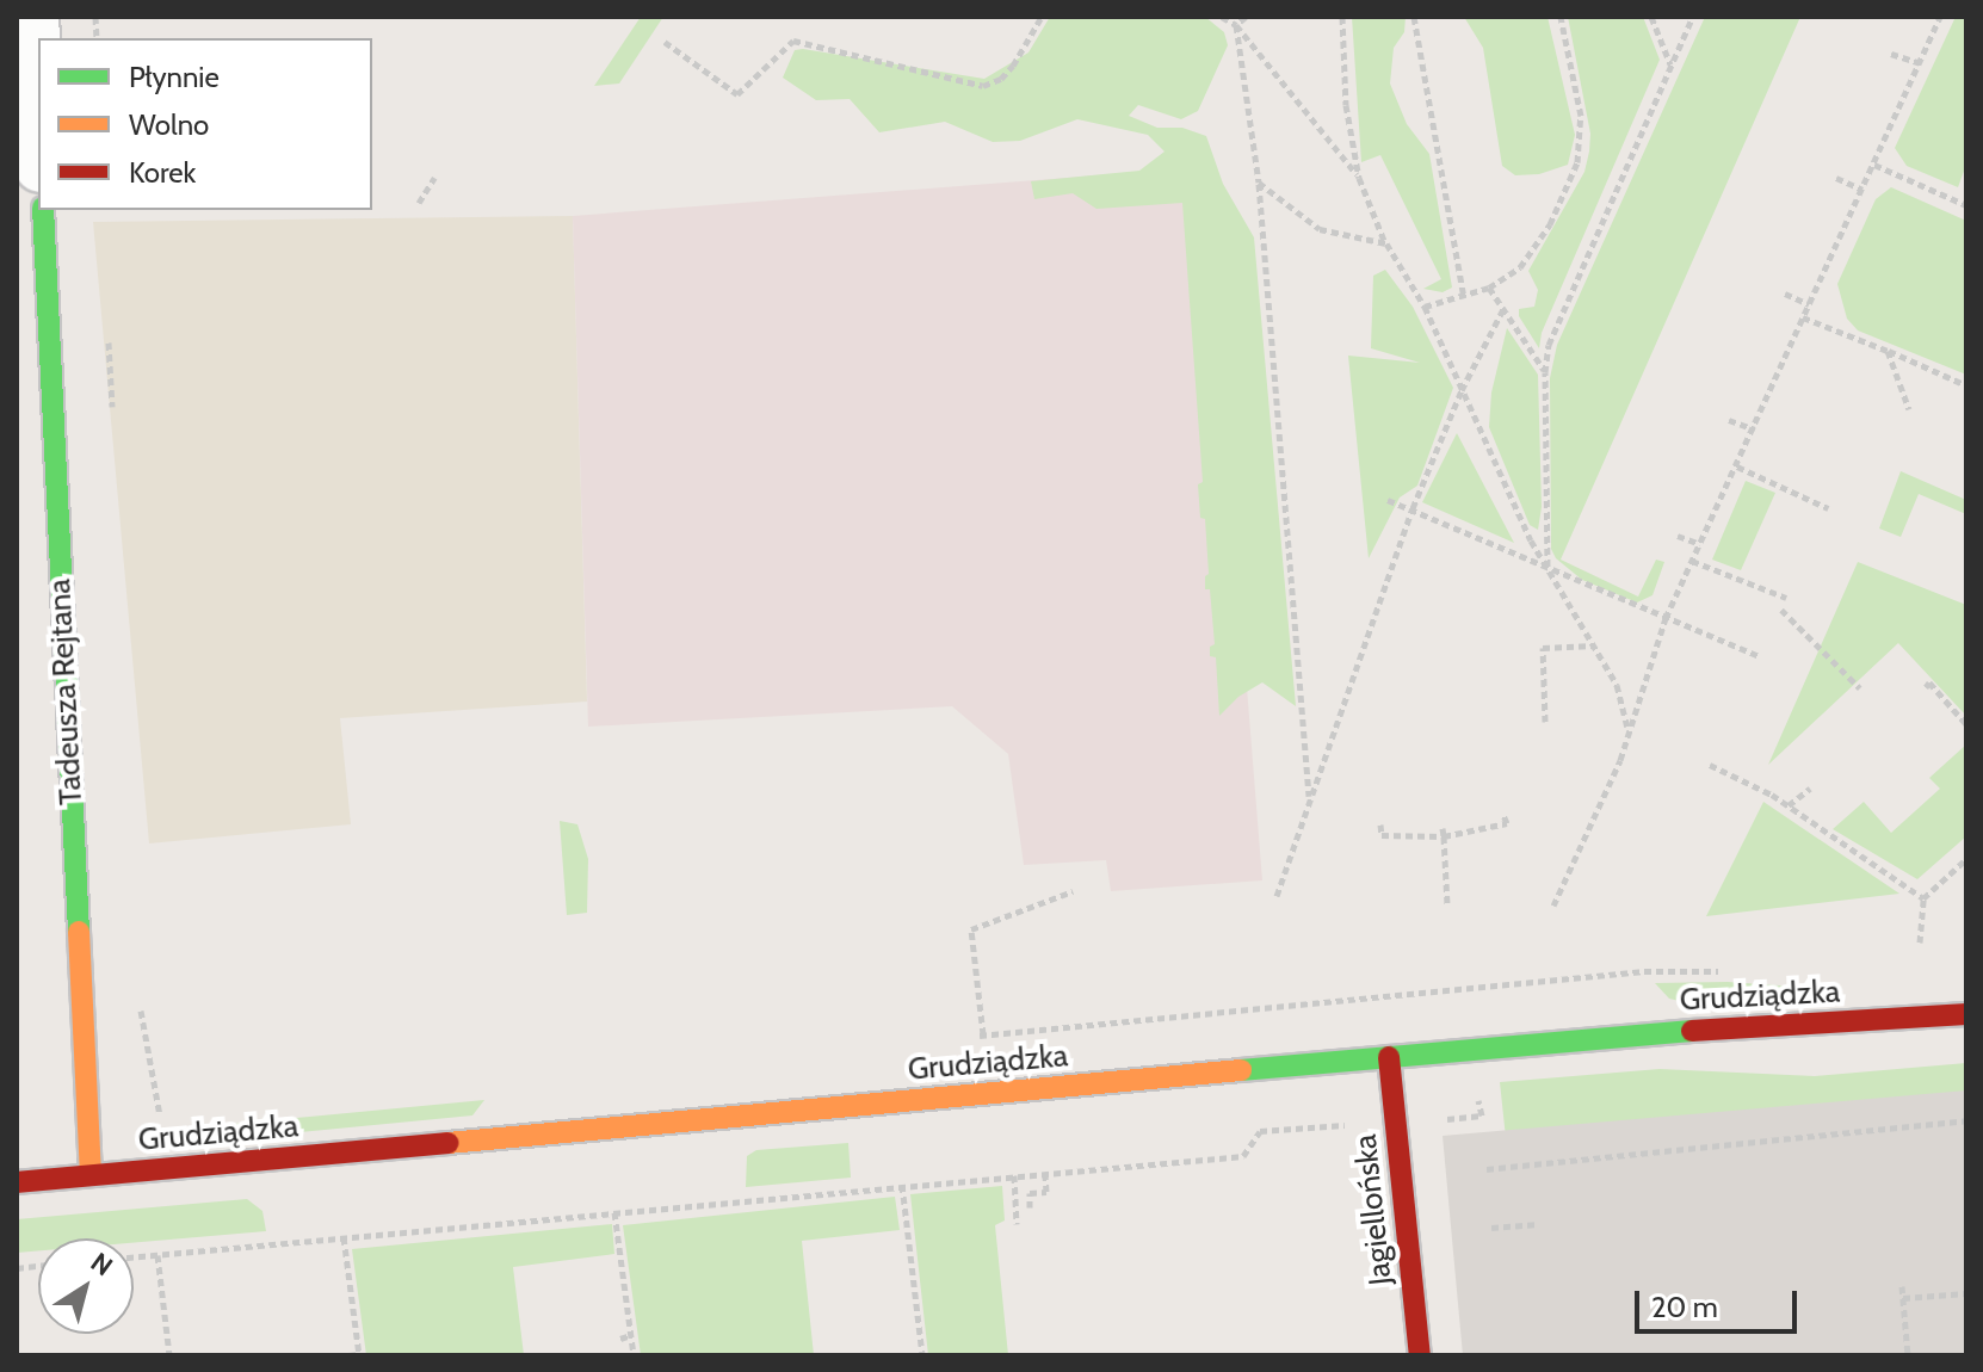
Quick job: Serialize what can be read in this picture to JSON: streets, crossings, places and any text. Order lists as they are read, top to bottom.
{
  "streets": {
    "street": ["Tadeusza Rejtana", "Grudziądzka", "Jagiellońska"]
  },
  "crossings": [
    ["Tadeusza Rejtana", "Grudziądzka"],
    ["Grudziądzka", "Jagiellońska"]
  ],
  "legend": ["Płynnie", "Wolno", "Korek"],
  "scale_bar": "20 m",
  "north": "top right"
}
